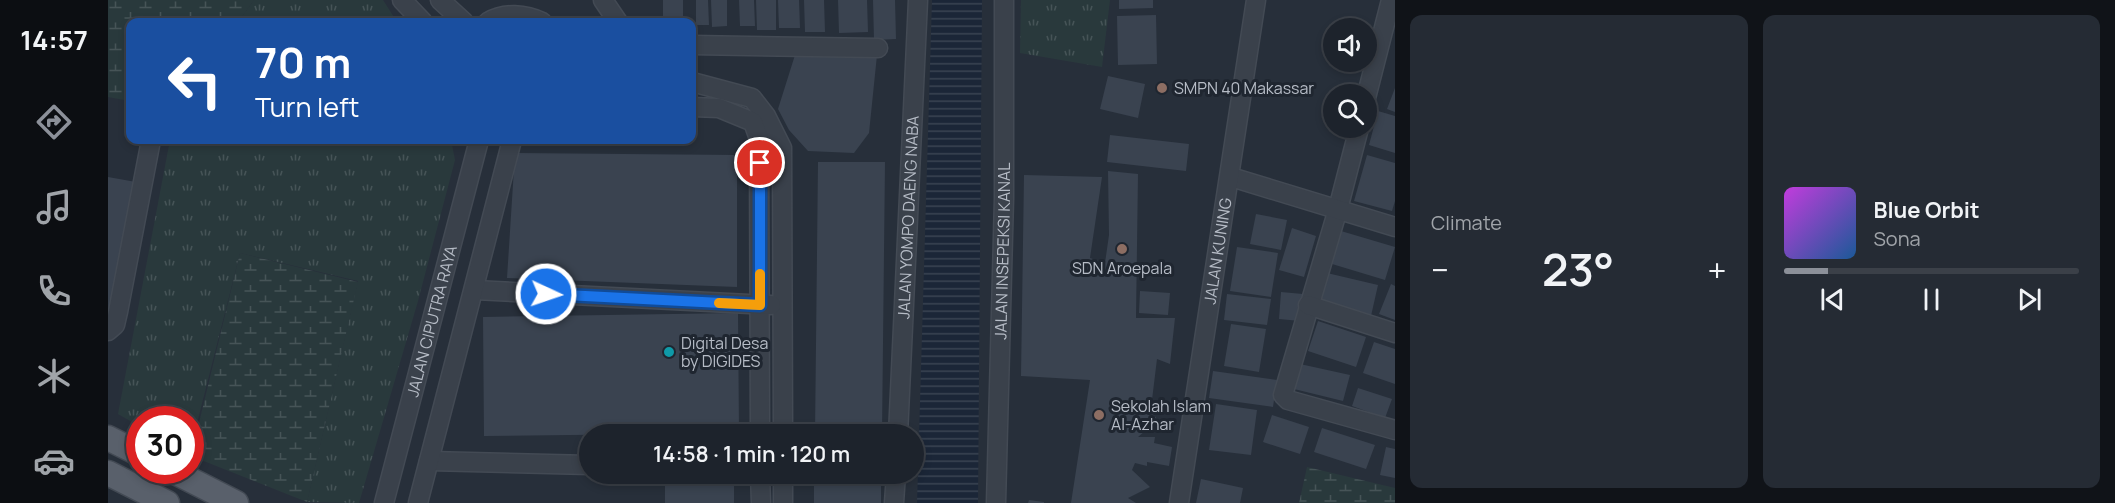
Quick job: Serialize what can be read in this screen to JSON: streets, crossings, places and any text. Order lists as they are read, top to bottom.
{
  "streets": {
    "street": [
      "JALAN YOMPO DAENG NABA",
      "JALAN INSEPEKSI KANAL",
      "JALAN KUNING",
      "JALAN CIPUTRA RAYA"
    ]
  },
  "places": [
    "SMPN 40 Makassar",
    "SDN Aroepala",
    "Digital Desa by DIGIDES",
    "Sekolah Islam Al-Azhar"
  ],
  "page": {
    "tabs": "14:57",
    "tile": "Climate",
    "turn": ["70 m", "Turn left"],
    "song": ["Blue Orbit", "Sona"],
    "heat": ["−", "23°", "+"],
    "limit": "30",
    "trip": "14:58 · 1 min · 120 m"
  }
}
